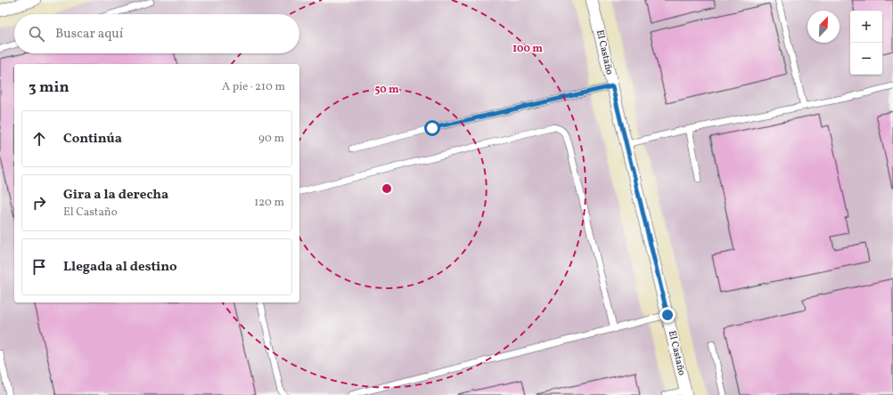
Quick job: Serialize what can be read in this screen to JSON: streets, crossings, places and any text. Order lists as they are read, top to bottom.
{
  "streets": {
    "street": ["El Castaño"]
  },
  "north": "top right",
  "page": {
    "map_buttons": ["+", "−"],
    "search": "Buscar aquí",
    "heading": ["3 min", "A pie · 210 m"],
    "list": [
      ["Continúa", "90 m"],
      ["Gira a la derecha", "El Castaño", "120 m"],
      "Llegada al destino"
    ]
  },
  "rings": ["100 m", "50 m"]
}
